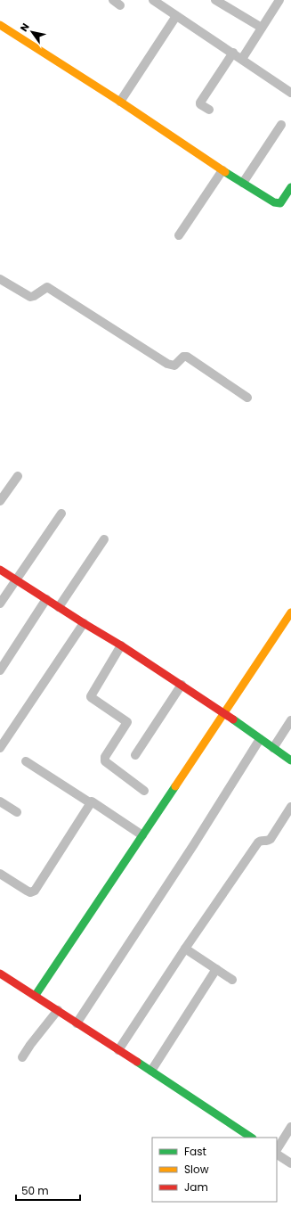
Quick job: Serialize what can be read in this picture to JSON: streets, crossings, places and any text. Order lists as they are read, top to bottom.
{
  "legend": ["Fast", "Slow", "Jam"],
  "scale_bar": "50 m",
  "north": "top left"
}
